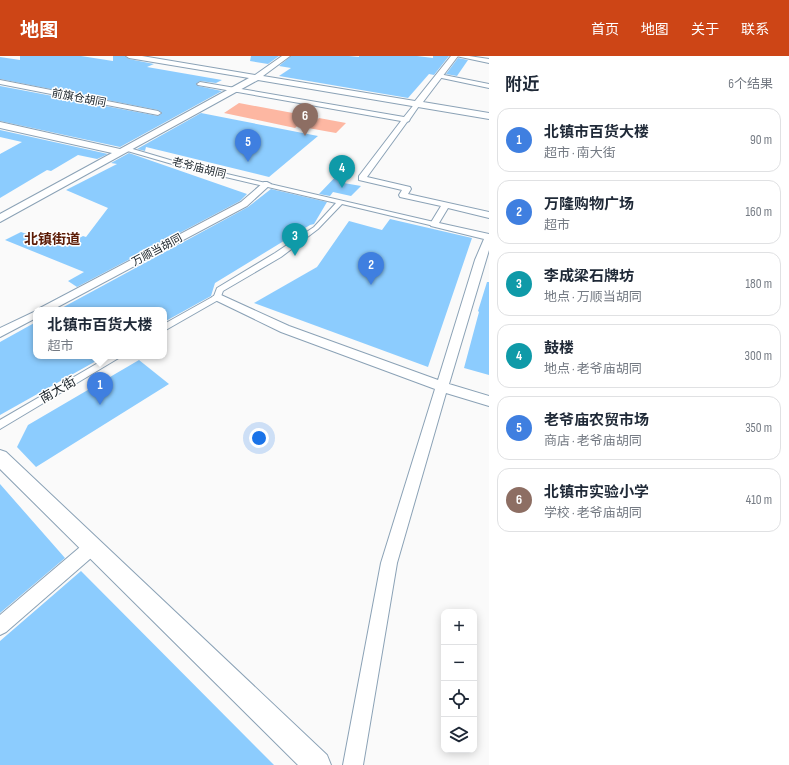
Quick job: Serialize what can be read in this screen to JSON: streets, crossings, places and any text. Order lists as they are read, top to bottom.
{
  "streets": {
    "street": [
      "前旗仓胡同",
      "老爷庙胡同",
      "万顺当胡同",
      "南大街"
    ]
  },
  "crossings": [
    ["老爷庙胡同", "万顺当胡同"]
  ],
  "districts": ["北镇街道"],
  "page": {
    "header": "地图",
    "nav": [
      "首页",
      "地图",
      "关于",
      "联系"
    ],
    "heading": ["附近", "6个结果"],
    "pins": [
      "6",
      "5",
      "4",
      "3",
      "2",
      "1"
    ],
    "list": [
      {
        "mark": "1",
        "name": "北镇市百货大楼",
        "note": "超市 · 南大街",
        "value": "90 m"
      },
      {
        "mark": "2",
        "name": "万隆购物广场",
        "note": "超市",
        "value": "160 m"
      },
      {
        "mark": "3",
        "name": "李成梁石牌坊",
        "note": "地点 · 万顺当胡同",
        "value": "180 m"
      },
      {
        "mark": "4",
        "name": "鼓楼",
        "note": "地点 · 老爷庙胡同",
        "value": "300 m"
      },
      {
        "mark": "5",
        "name": "老爷庙农贸市场",
        "note": "商店 · 老爷庙胡同",
        "value": "350 m"
      },
      {
        "mark": "6",
        "name": "北镇市实验小学",
        "note": "学校 · 老爷庙胡同",
        "value": "410 m"
      }
    ],
    "popup": ["北镇市百货大楼", "超市"],
    "map_buttons": ["+", "−"]
  }
}
